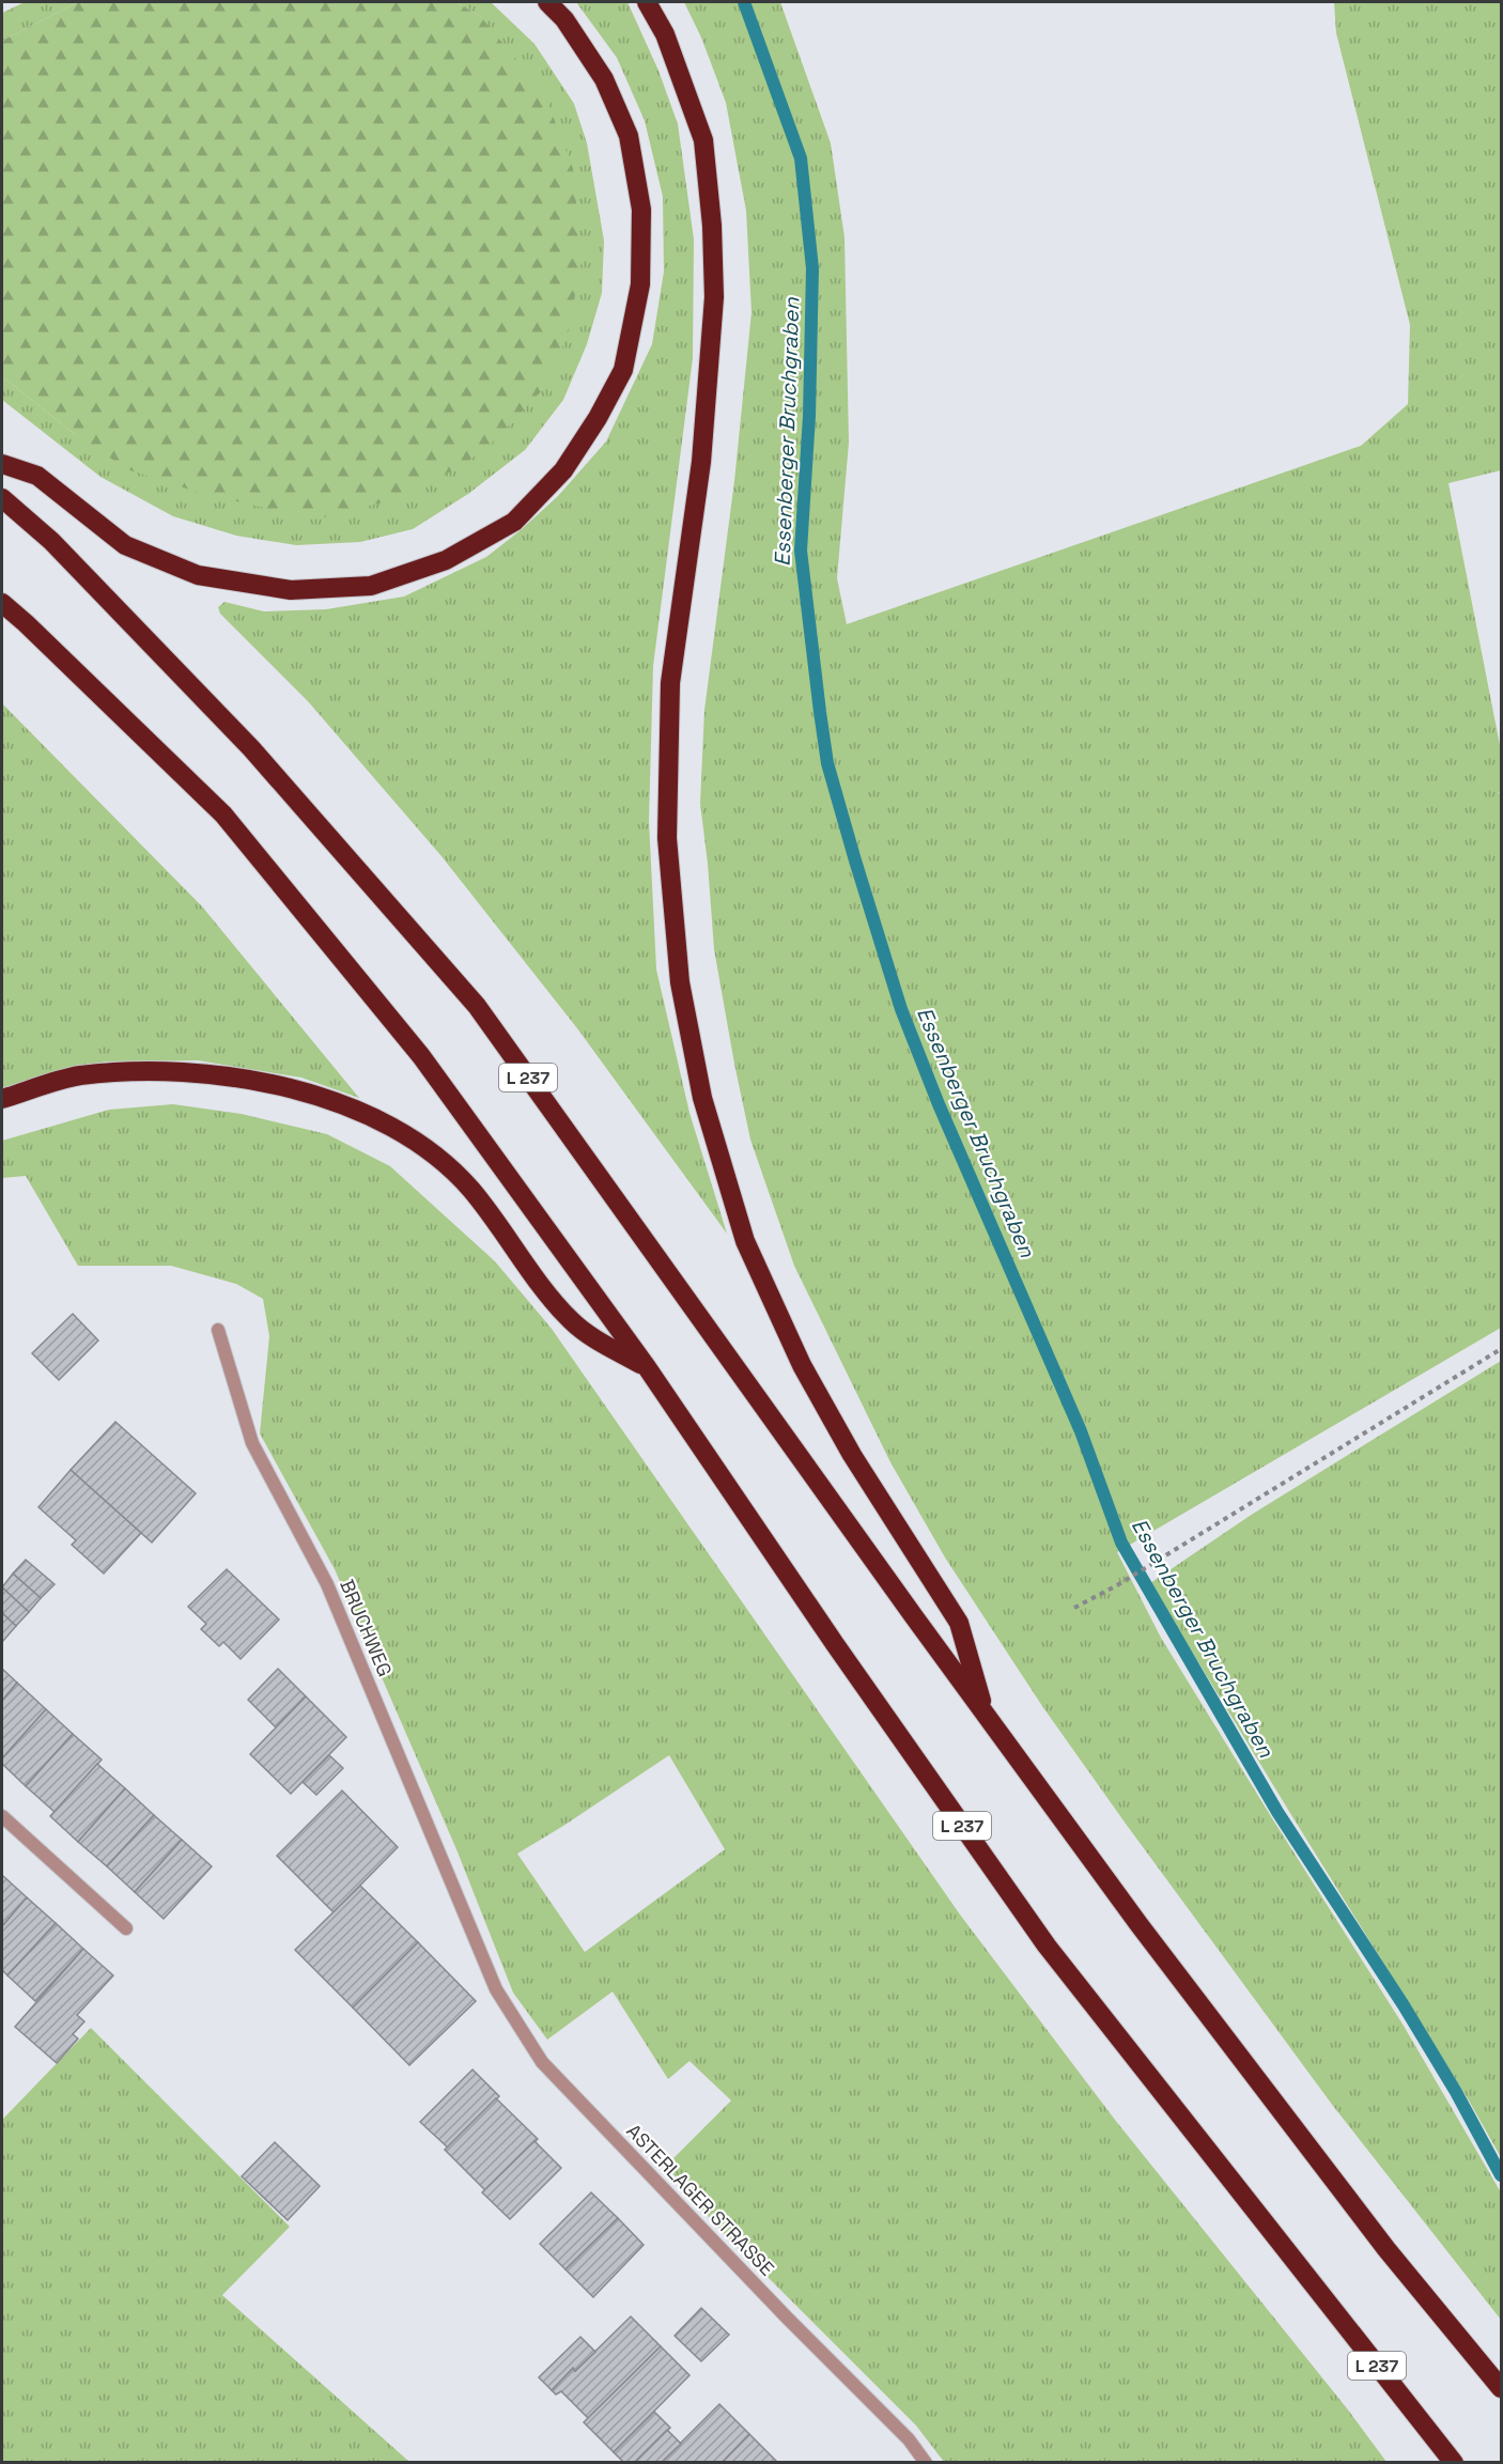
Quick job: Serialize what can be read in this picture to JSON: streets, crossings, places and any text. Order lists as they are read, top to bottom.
{
  "streets": {
    "highway": ["L 237"],
    "street": ["BRUCHWEG", "ASTERLAGER STRASSE"]
  },
  "crossings": [
    ["BRUCHWEG", "ASTERLAGER STRASSE"]
  ],
  "water": ["Essenberger Bruchgraben"]
}
